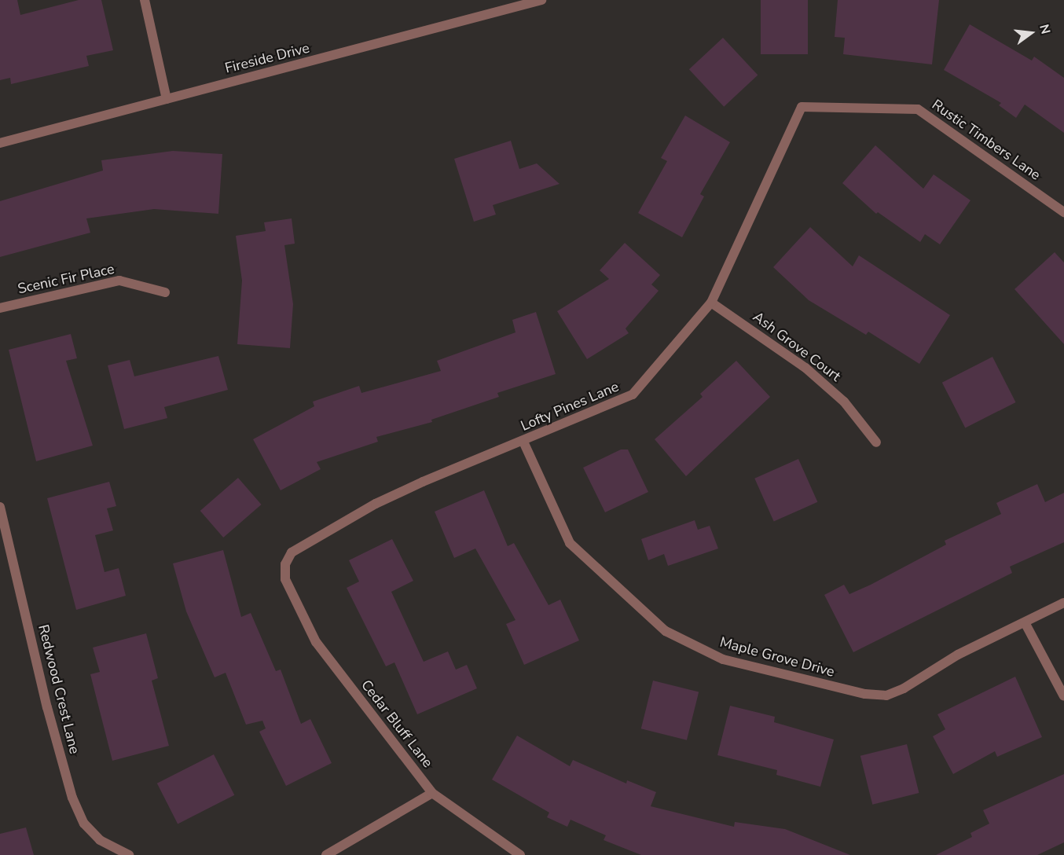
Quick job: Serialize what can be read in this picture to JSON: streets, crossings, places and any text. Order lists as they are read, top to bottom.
{
  "streets": {
    "street": [
      "Fireside Drive",
      "Rustic Timbers Lane",
      "Scenic Fir Place",
      "Ash Grove Court",
      "Lofty Pines Lane",
      "Maple Grove Drive",
      "Redwood Crest Lane",
      "Cedar Bluff Lane"
    ]
  },
  "crossings": [
    ["Rustic Timbers Lane", "Lofty Pines Lane"],
    ["Ash Grove Court", "Lofty Pines Lane"],
    ["Lofty Pines Lane", "Maple Grove Drive"],
    ["Lofty Pines Lane", "Cedar Bluff Lane"]
  ],
  "north": "right"
}
